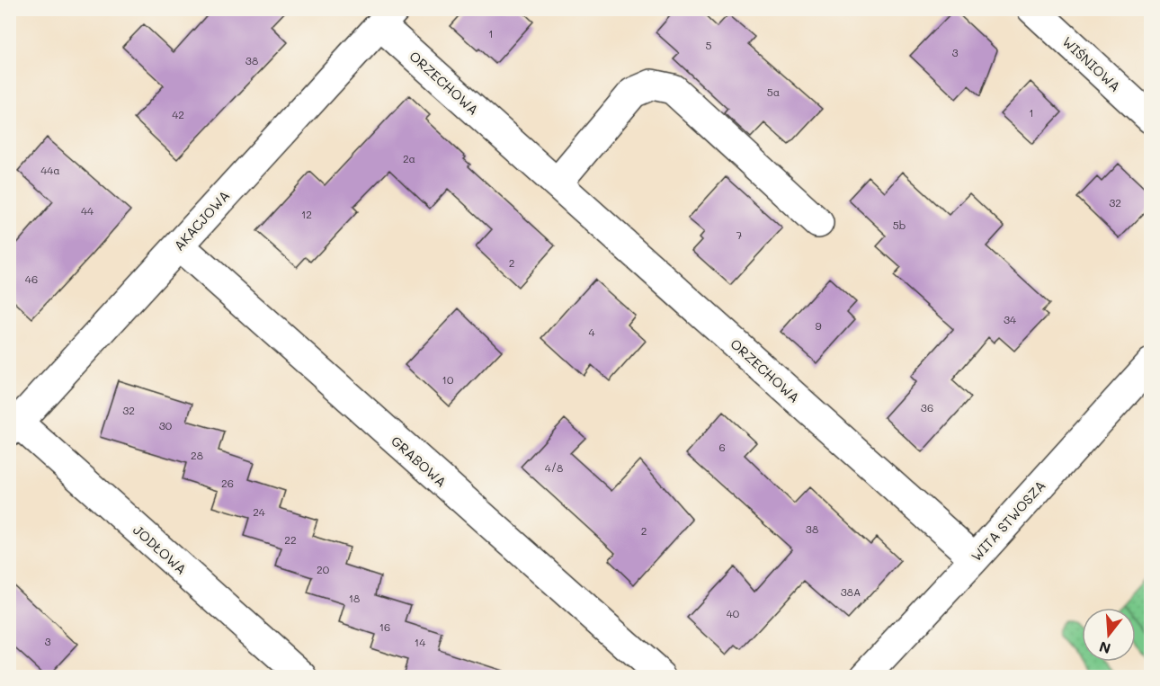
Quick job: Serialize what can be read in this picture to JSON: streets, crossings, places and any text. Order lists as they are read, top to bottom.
{
  "streets": {
    "street": [
      "WIŚNIOWA",
      "ORZECHOWA",
      "AKACJOWA",
      "GRABOWA",
      "WITA STWOSZA",
      "JODŁOWA"
    ]
  },
  "crossings": [
    ["ORZECHOWA", "AKACJOWA"],
    ["ORZECHOWA", "WITA STWOSZA"],
    ["AKACJOWA", "GRABOWA"],
    ["AKACJOWA", "JODŁOWA"]
  ],
  "house_numbers": [
    "1",
    "5",
    "3",
    "38",
    "5a",
    "1",
    "42",
    "2a",
    "44a",
    "32",
    "44",
    "12",
    "5b",
    "7",
    "2",
    "46",
    "34",
    "9",
    "4",
    "10",
    "36",
    "32",
    "30",
    "6",
    "28",
    "4/8",
    "26",
    "24",
    "38",
    "2",
    "22",
    "20",
    "38A",
    "18",
    "40",
    "16",
    "3",
    "14"
  ],
  "north": "bottom"
}
